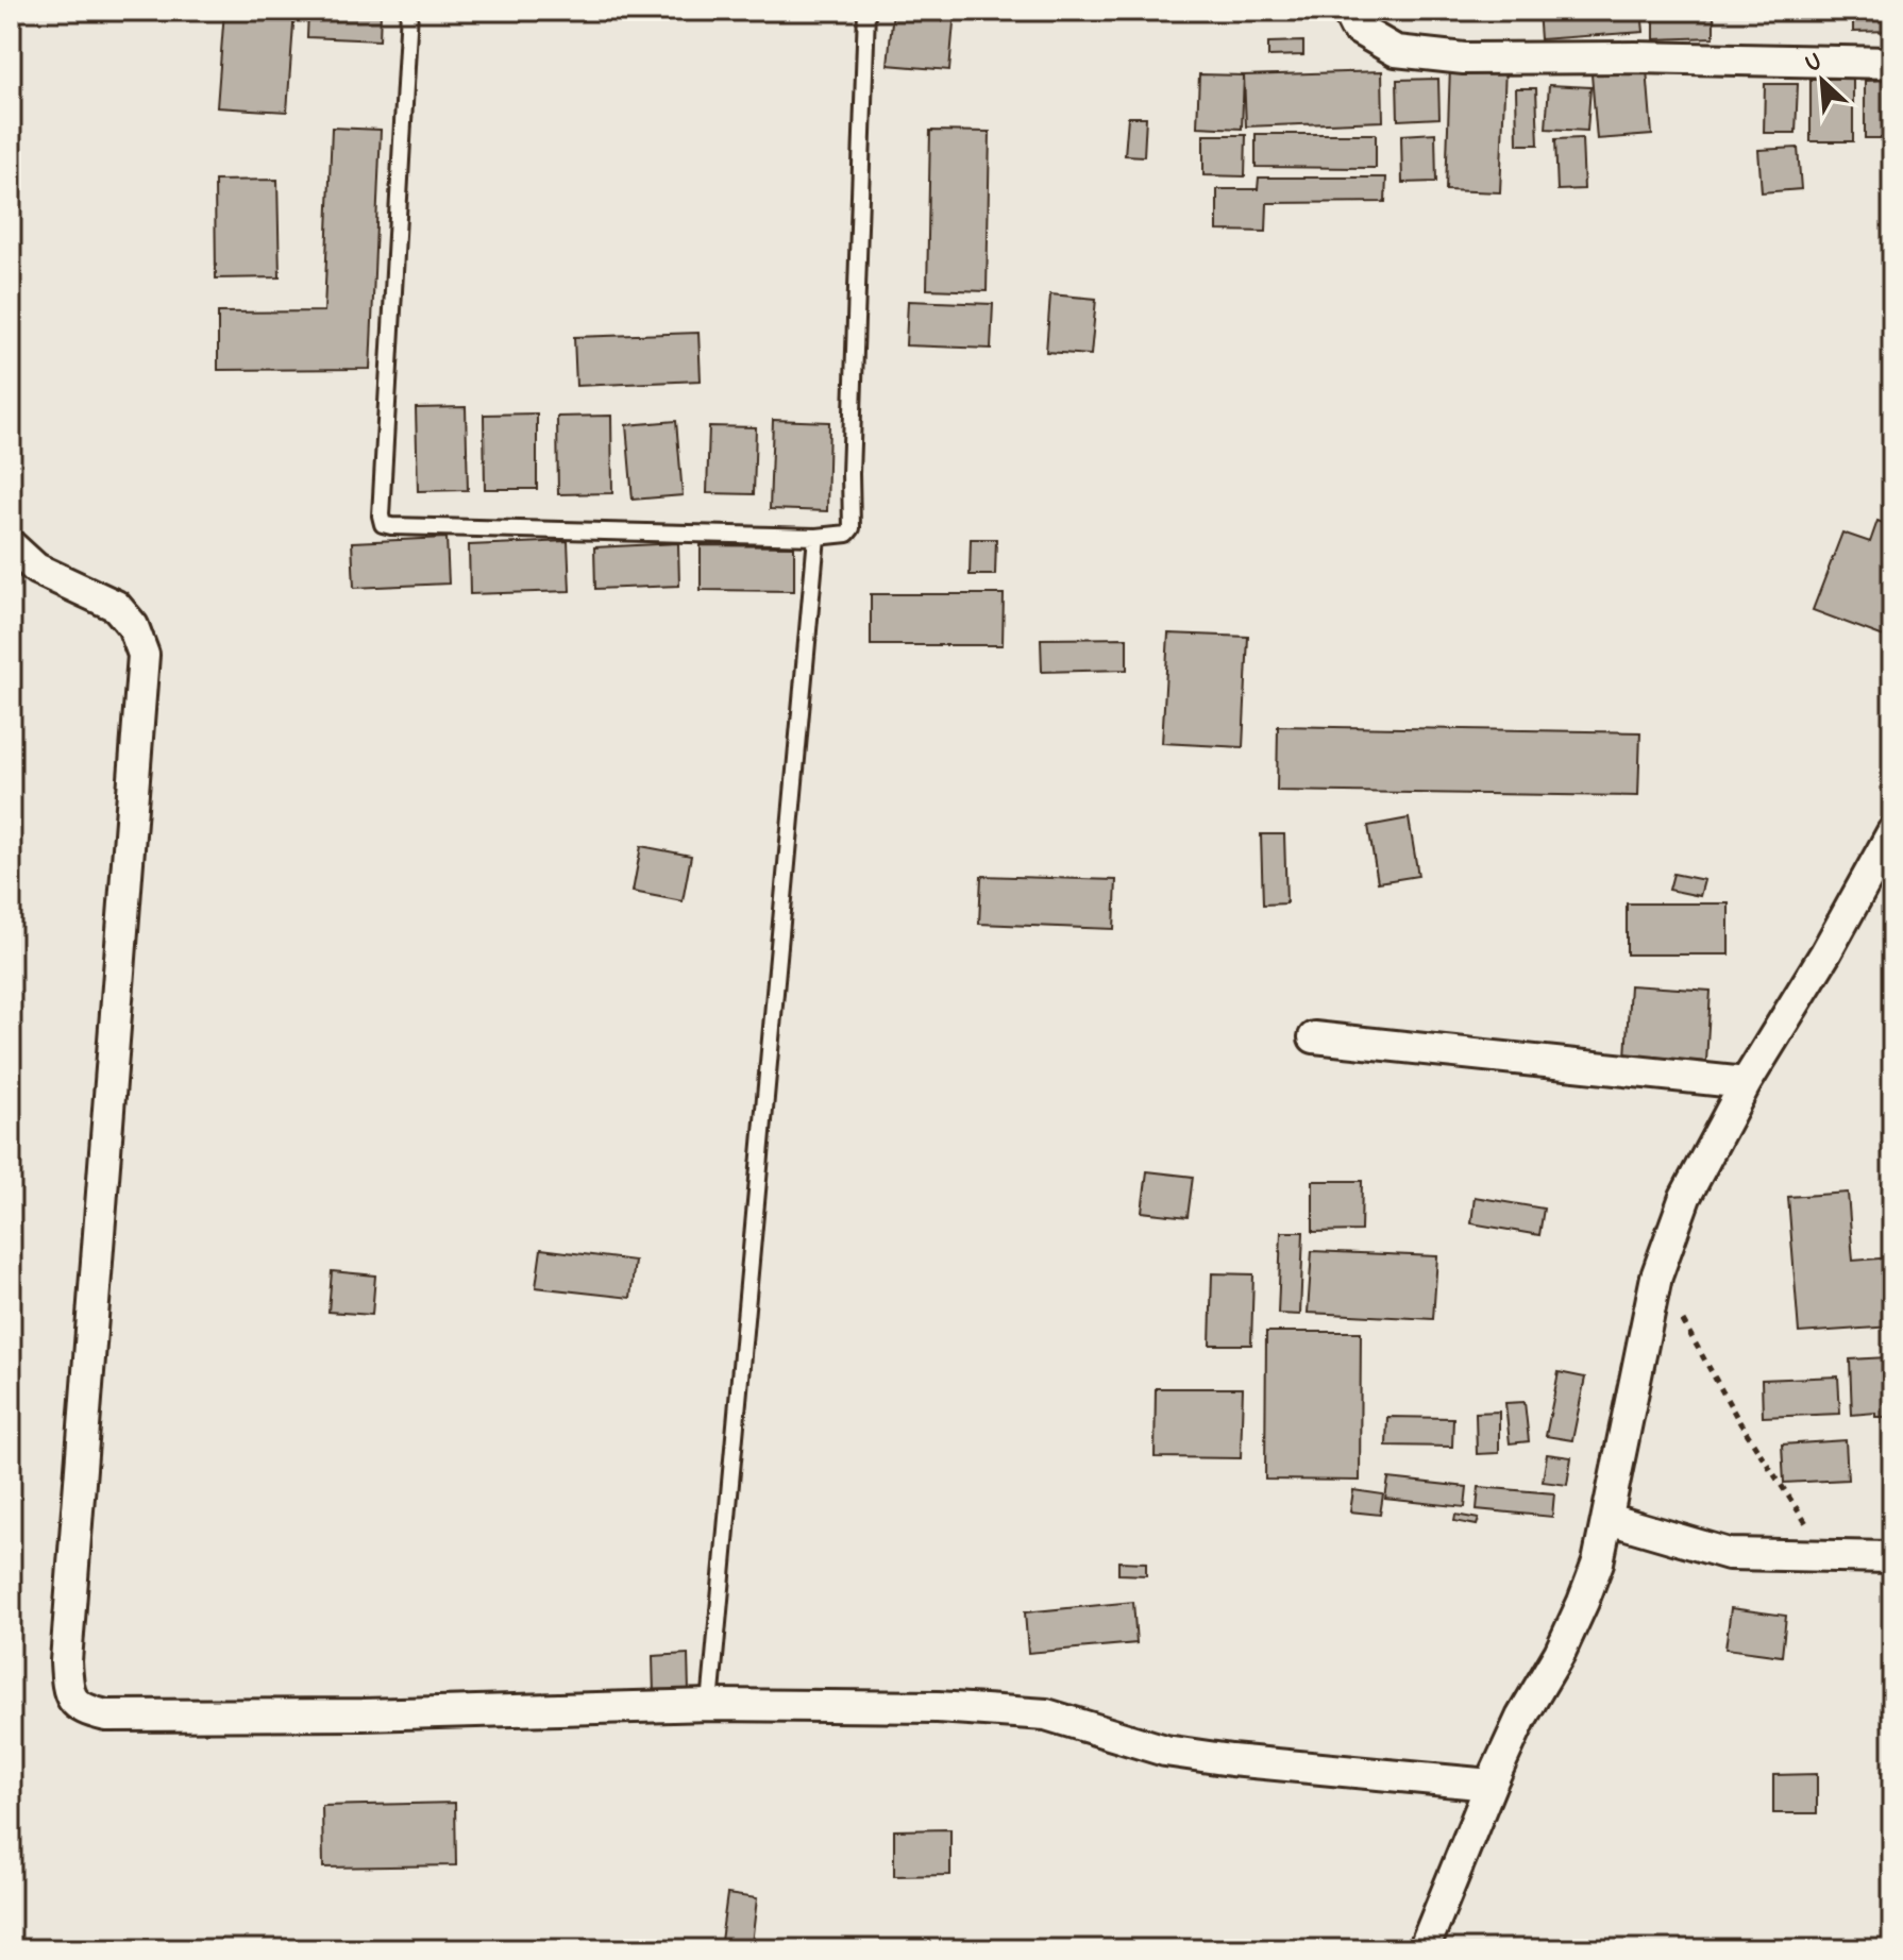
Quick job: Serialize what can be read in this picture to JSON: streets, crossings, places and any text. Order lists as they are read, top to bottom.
{
  "north": "top left"
}
